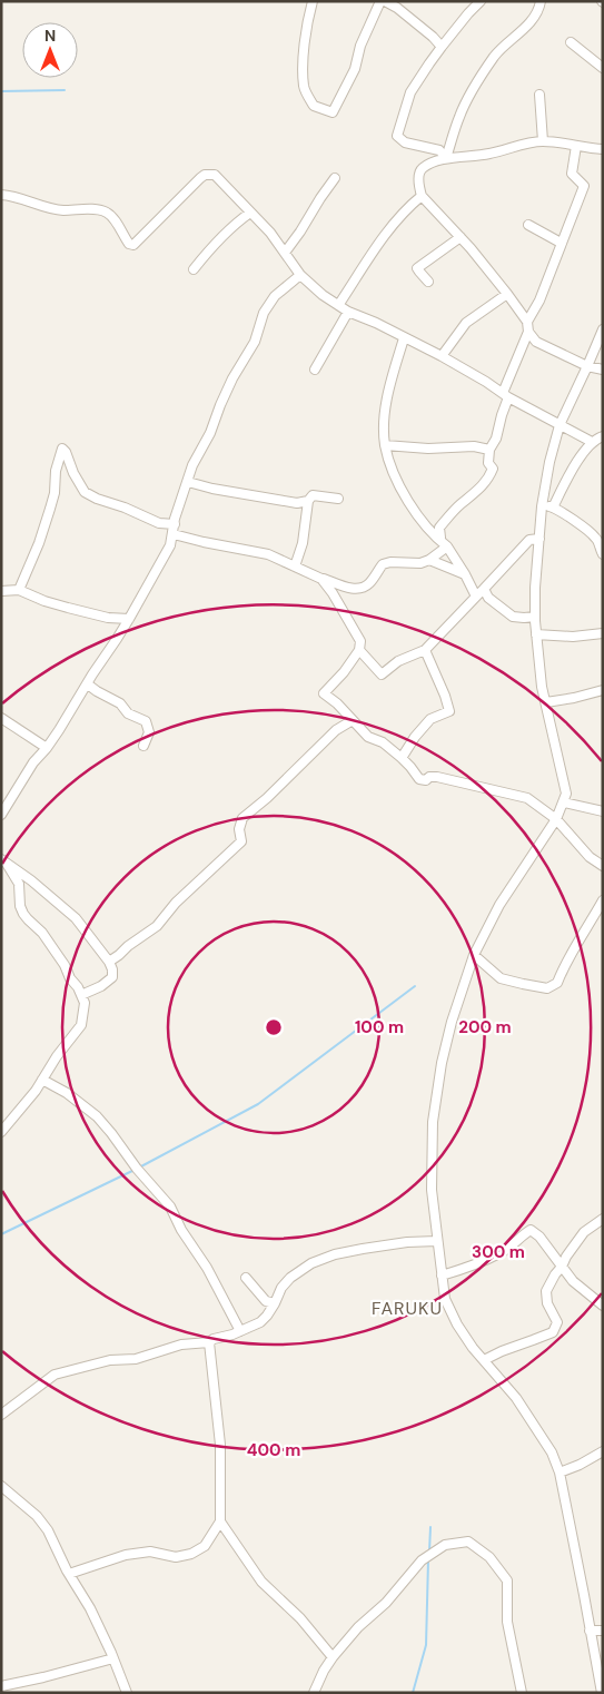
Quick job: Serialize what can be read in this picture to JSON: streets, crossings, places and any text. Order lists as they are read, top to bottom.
{
  "districts": ["FARUKU"],
  "north": "top",
  "rings": [
    "100 m",
    "200 m",
    "300 m",
    "400 m"
  ]
}
